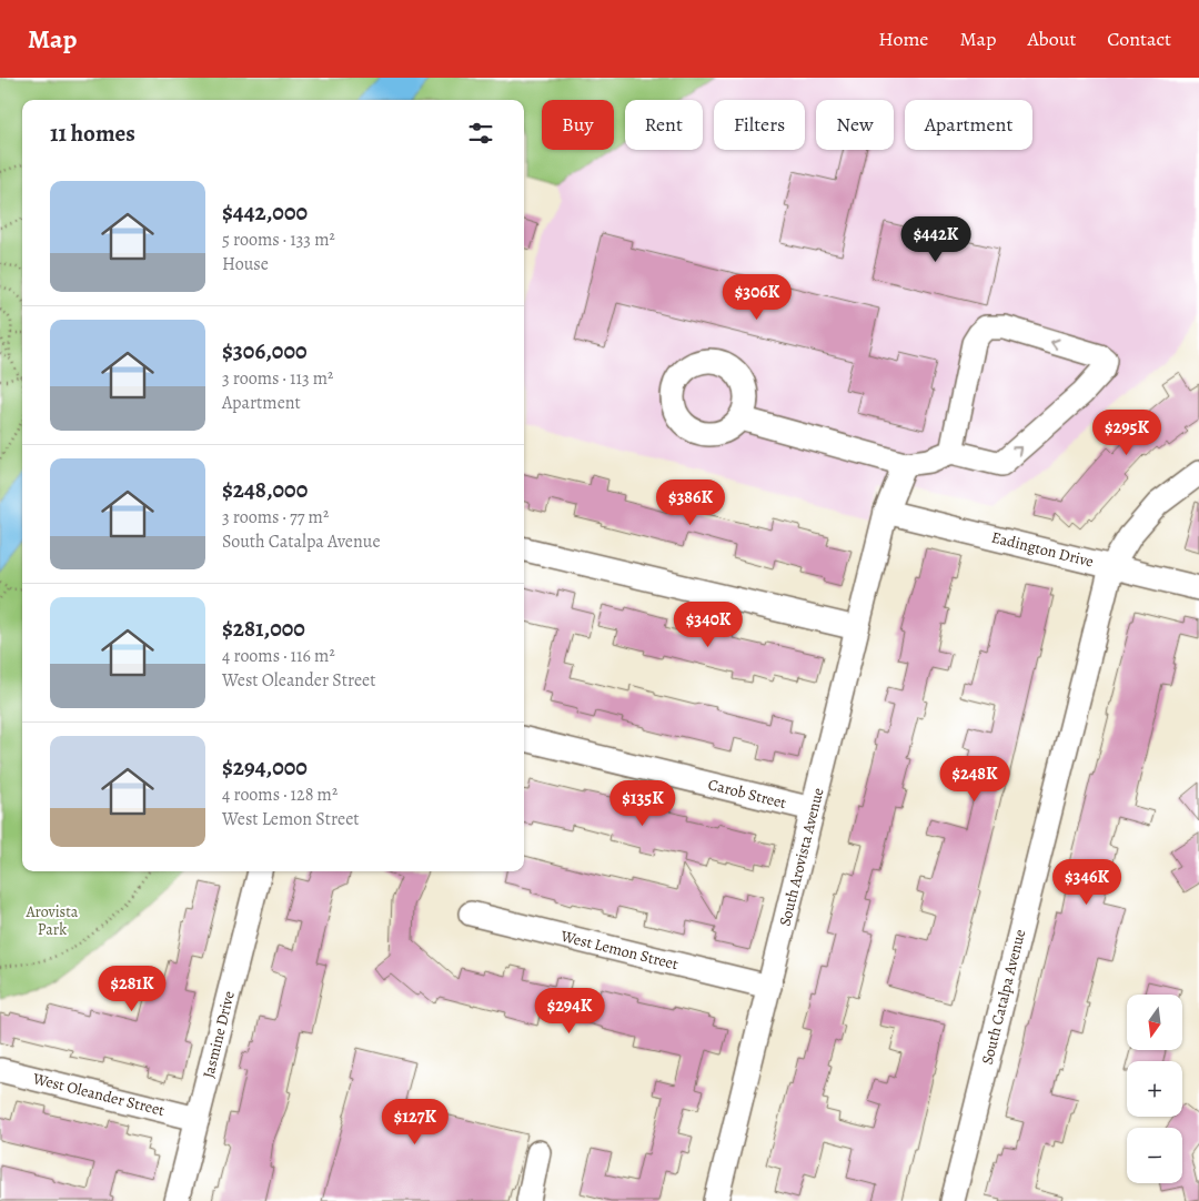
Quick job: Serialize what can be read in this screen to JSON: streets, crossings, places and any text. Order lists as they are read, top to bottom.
{
  "streets": {
    "street": [
      "Eadington Drive",
      "Carob Street",
      "South Arovista Avenue",
      "West Lemon Street",
      "South Catalpa Avenue",
      "Jasmine Drive",
      "West Oleander Street"
    ]
  },
  "crossings": [
    ["Eadington Drive", "South Arovista Avenue"],
    ["Eadington Drive", "South Catalpa Avenue"],
    ["Carob Street", "South Arovista Avenue"],
    ["South Arovista Avenue", "West Lemon Street"],
    ["Jasmine Drive", "West Oleander Street"]
  ],
  "parks": ["Arovista Park"],
  "north": "bottom",
  "page": {
    "header": "Map",
    "nav": [
      "Home",
      "Map",
      "About",
      "Contact"
    ],
    "chip": [
      "Buy",
      "Rent",
      "Filters",
      "New",
      "Apartment"
    ],
    "heading": "11 homes",
    "list": [
      {
        "name": "$442,000",
        "note": "5 rooms · 133 m² · House"
      },
      {
        "name": "$306,000",
        "note": "3 rooms · 113 m² · Apartment"
      },
      {
        "name": "$248,000",
        "note": "3 rooms · 77 m² · South Catalpa Avenue"
      },
      {
        "name": "$281,000",
        "note": "4 rooms · 116 m² · West Oleander Street"
      },
      {
        "name": "$294,000",
        "note": "4 rooms · 128 m² · West Lemon Street"
      }
    ],
    "price": [
      "$442K",
      "$306K",
      "$295K",
      "$386K",
      "$340K",
      "$248K",
      "$135K",
      "$346K",
      "$281K",
      "$294K",
      "$127K"
    ],
    "map_buttons": ["+", "−"]
  }
}
